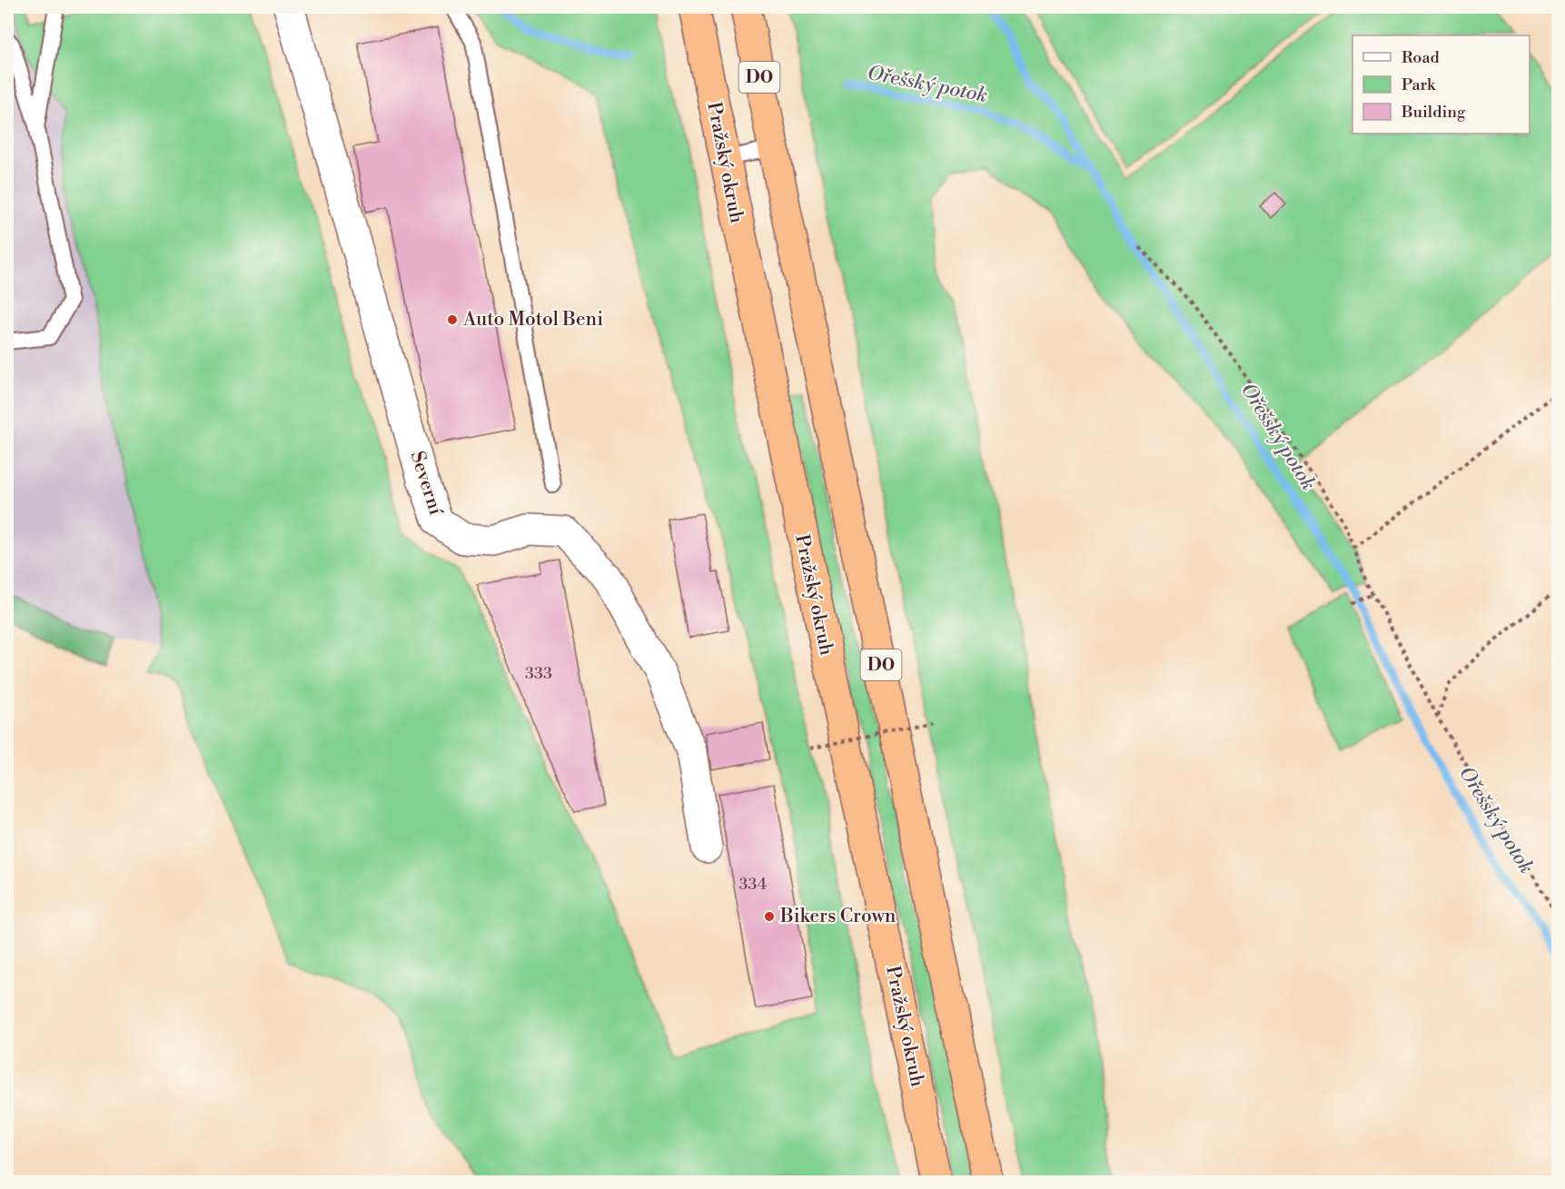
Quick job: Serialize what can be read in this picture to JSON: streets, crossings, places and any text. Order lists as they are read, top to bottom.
{
  "streets": {
    "highway": ["D0", "Pražský okruh"],
    "street": ["Severní"]
  },
  "water": ["Ořešský potok"],
  "places": ["Auto Motol Beni", "Bikers Crown"],
  "house_numbers": ["333", "334"],
  "legend": ["Road", "Park", "Building"]
}
